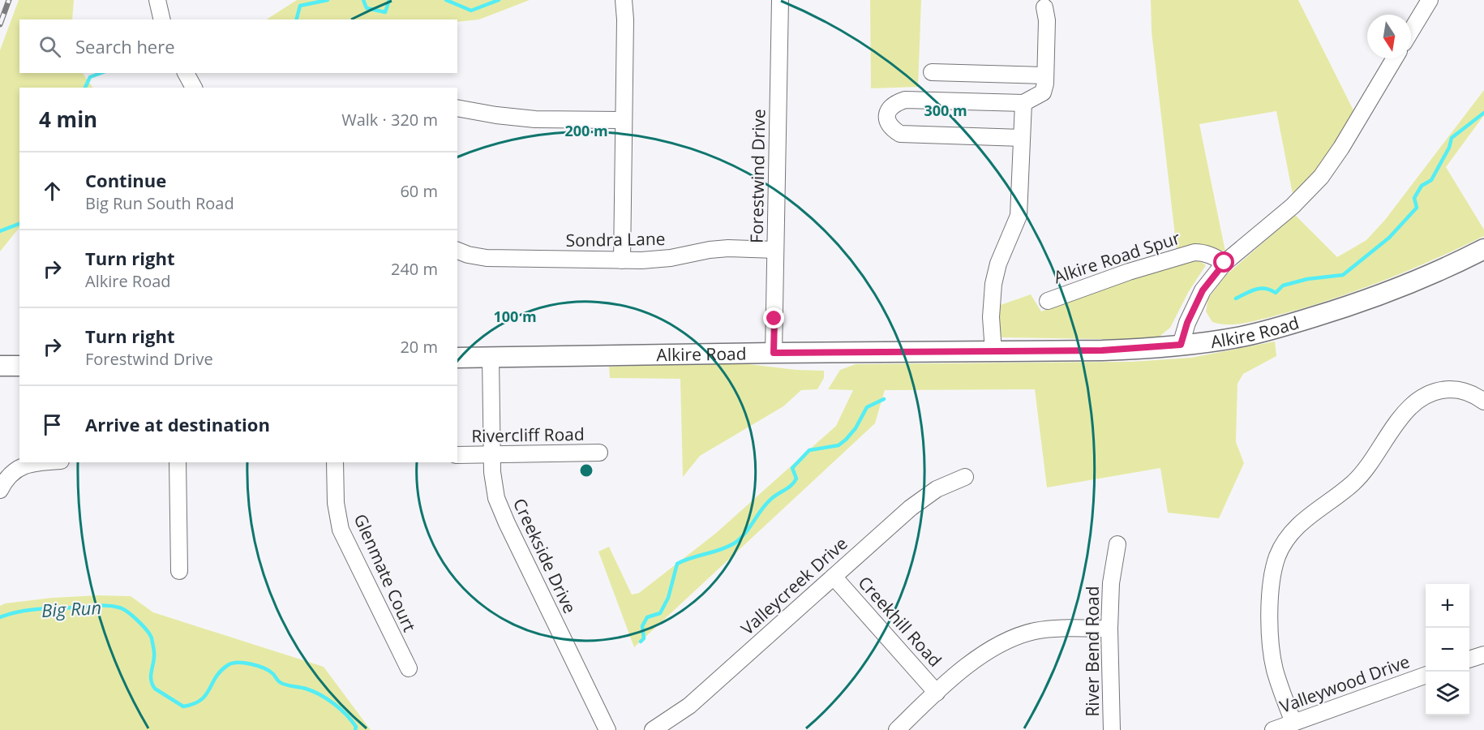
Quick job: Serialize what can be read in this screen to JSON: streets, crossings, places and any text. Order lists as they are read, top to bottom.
{
  "streets": {
    "main road": ["Alkire Road"],
    "street": [
      "Forestwind Drive",
      "Sondra Lane",
      "Alkire Road Spur",
      "Rivercliff Road",
      "Creekside Drive",
      "Glenmate Court",
      "Valleycreek Drive",
      "Creekhill Road",
      "River Bend Road",
      "Valleywood Drive"
    ]
  },
  "crossings": [
    ["Forestwind Drive", "Sondra Lane"],
    ["Forestwind Drive", "Alkire Road"],
    ["Alkire Road", "Creekside Drive"],
    ["Rivercliff Road", "Creekside Drive"],
    ["Valleycreek Drive", "Creekhill Road"]
  ],
  "water": ["Big Run"],
  "north": "bottom",
  "page": {
    "search": "Search here",
    "heading": ["4 min", "Walk · 320 m"],
    "list": [
      ["Continue", "Big Run South Road", "60 m"],
      ["Turn right", "Alkire Road", "240 m"],
      ["Turn right", "Forestwind Drive", "20 m"],
      "Arrive at destination"
    ],
    "map_buttons": ["+", "−"]
  },
  "rings": ["300 m", "200 m", "100 m"]
}
